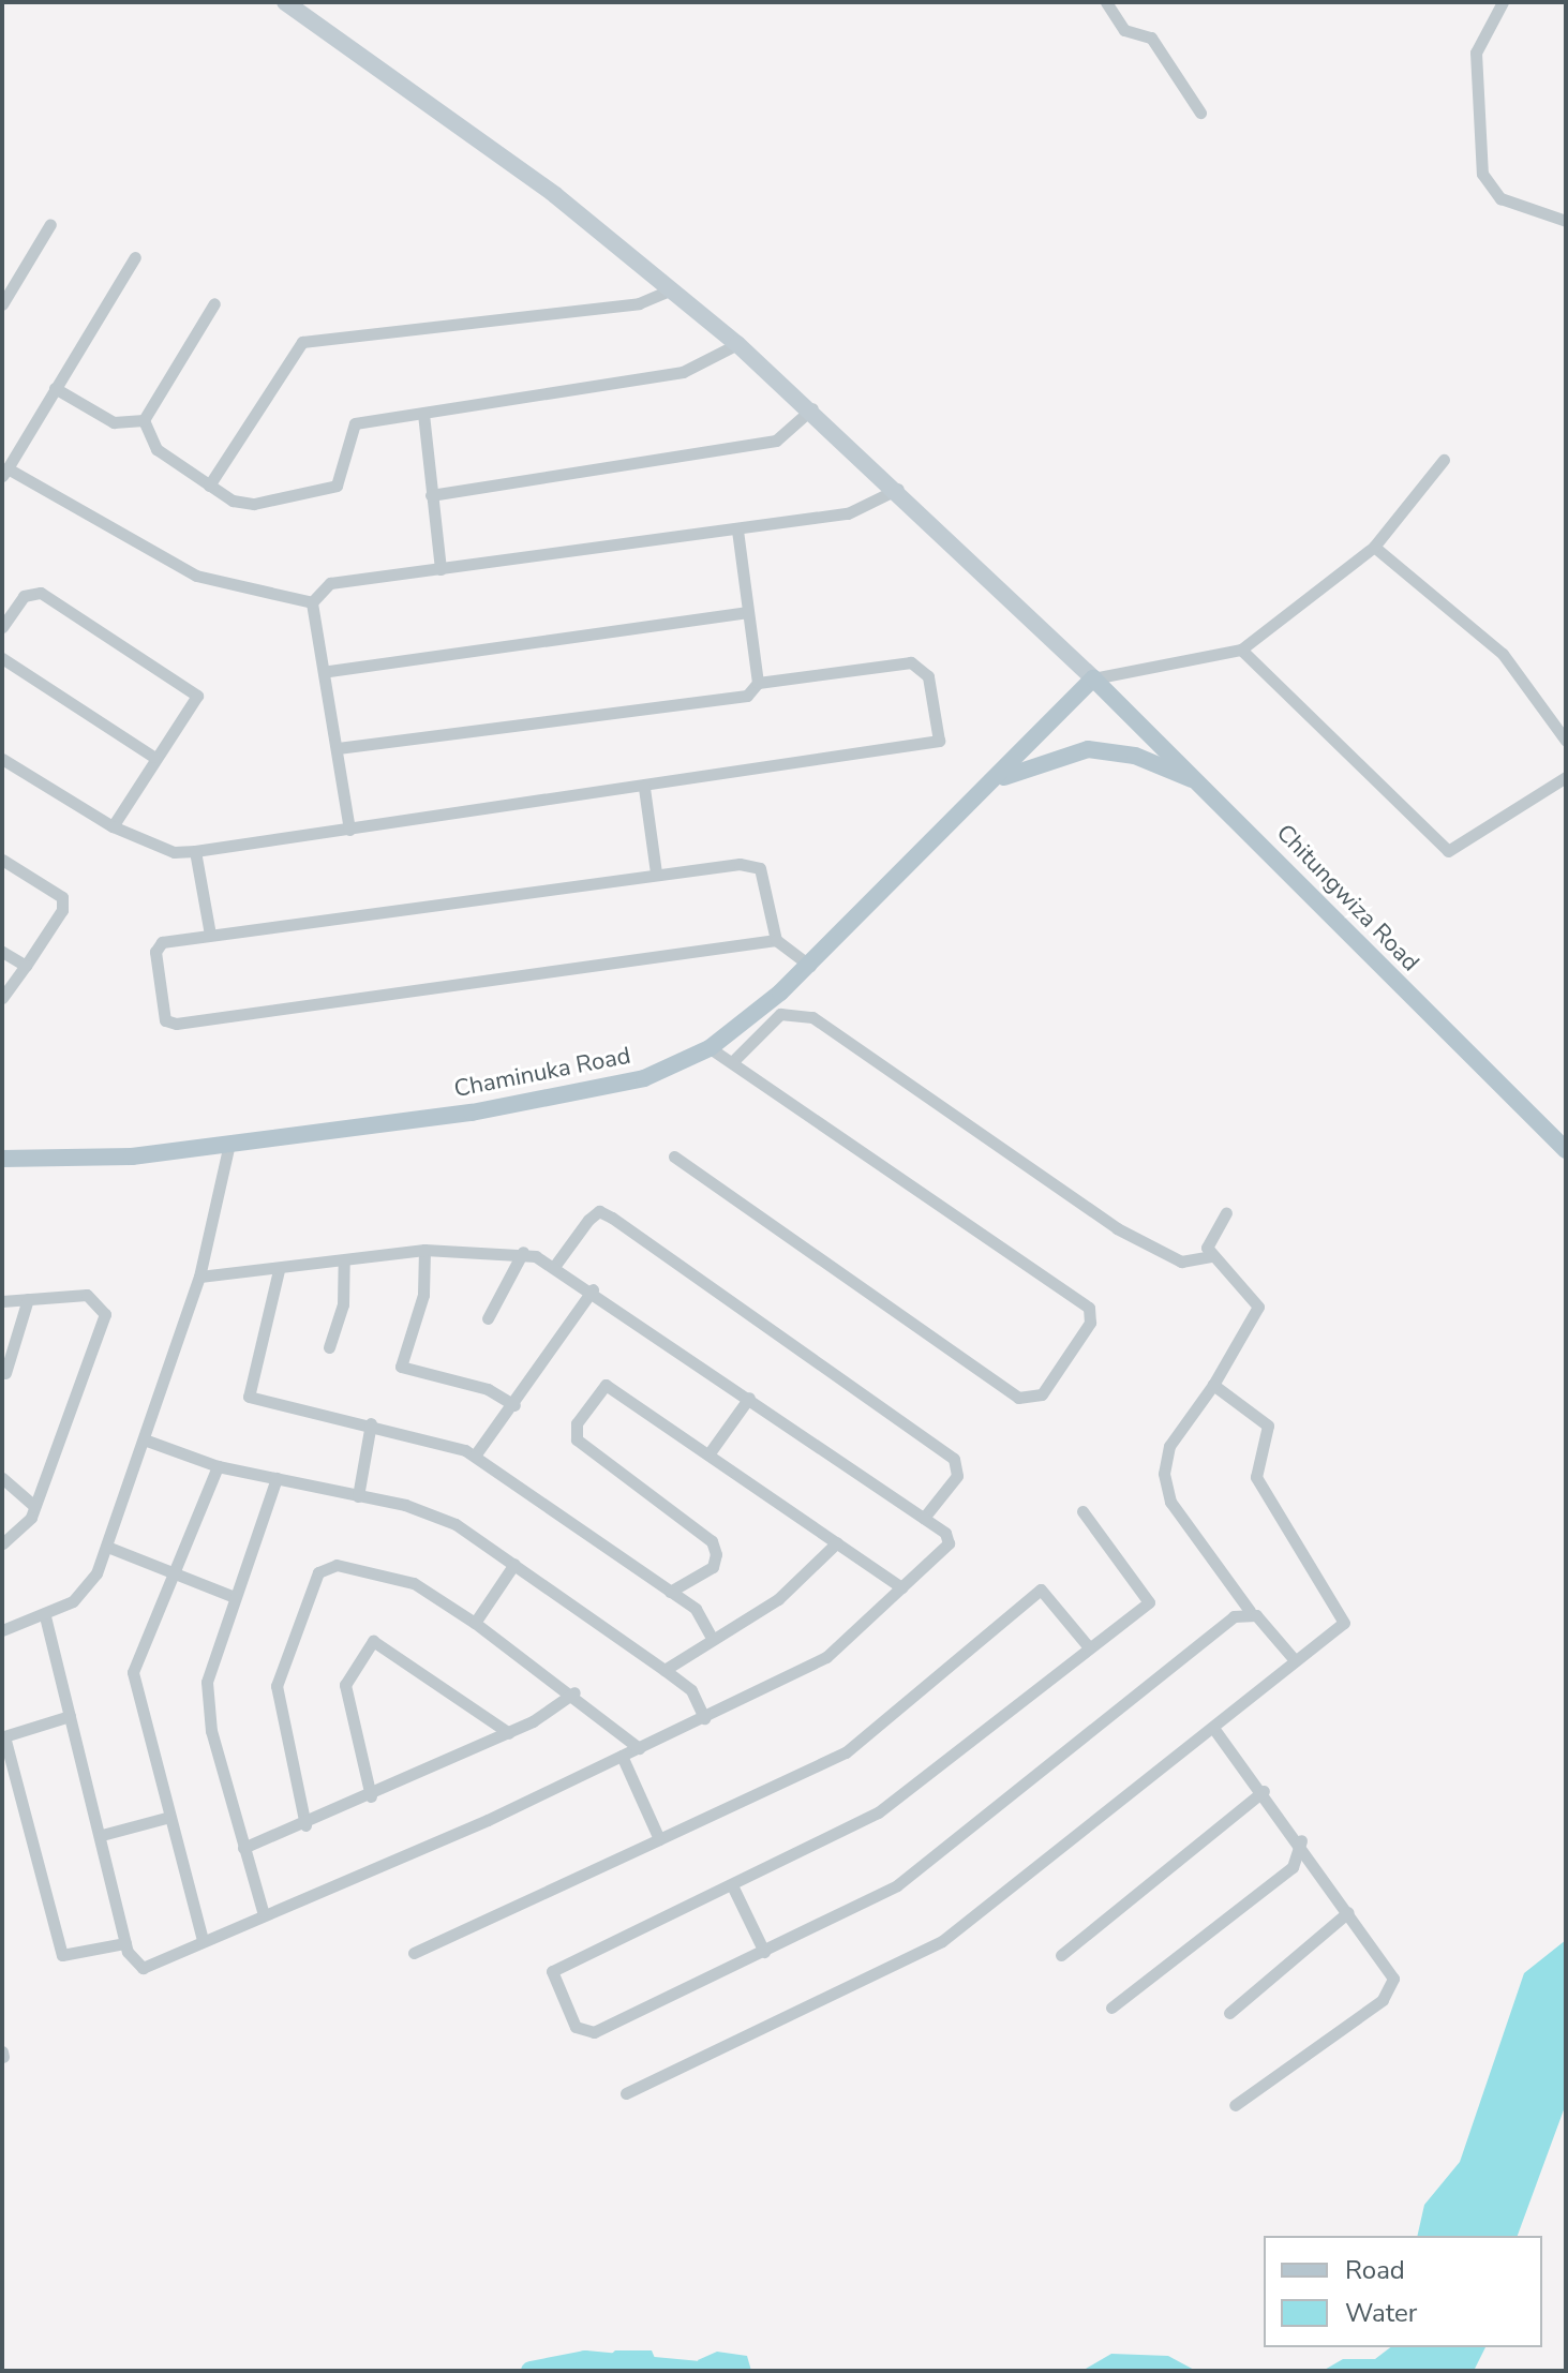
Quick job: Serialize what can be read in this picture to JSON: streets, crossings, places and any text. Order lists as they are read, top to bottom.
{
  "streets": {
    "main road": ["Chitungwiza Road", "Chaminuka Road"]
  },
  "crossings": [
    ["Chitungwiza Road", "Chaminuka Road"]
  ],
  "legend": ["Road", "Water"]
}
